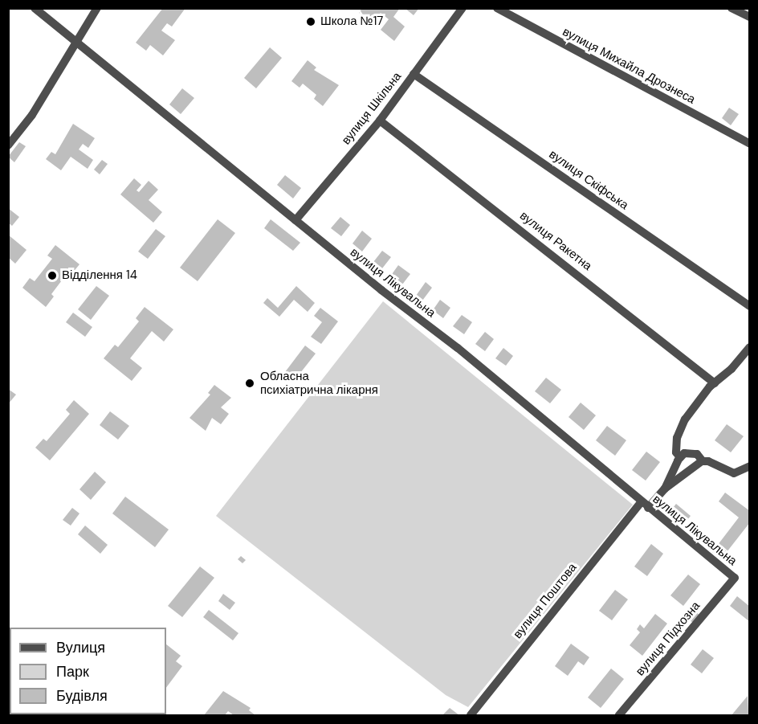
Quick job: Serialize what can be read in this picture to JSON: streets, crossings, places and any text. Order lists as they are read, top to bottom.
{
  "streets": {
    "street": [
      "вулиця Михайла Дрознеса",
      "вулиця Шкільна",
      "вулиця Скіфська",
      "вулиця Ракетна",
      "вулиця Лікувальна",
      "вулиця Поштова",
      "вулиця Підхозна"
    ]
  },
  "crossings": [
    ["вулиця Шкільна", "вулиця Скіфська"],
    ["вулиця Шкільна", "вулиця Ракетна"],
    ["вулиця Шкільна", "вулиця Лікувальна"],
    ["вулиця Лікувальна", "вулиця Поштова"],
    ["вулиця Лікувальна", "вулиця Підхозна"]
  ],
  "places": ["Школа №17", "Відділення 14", "Обласна психіатрична лікарня"],
  "legend": ["Вулиця", "Парк", "Будівля"]
}
